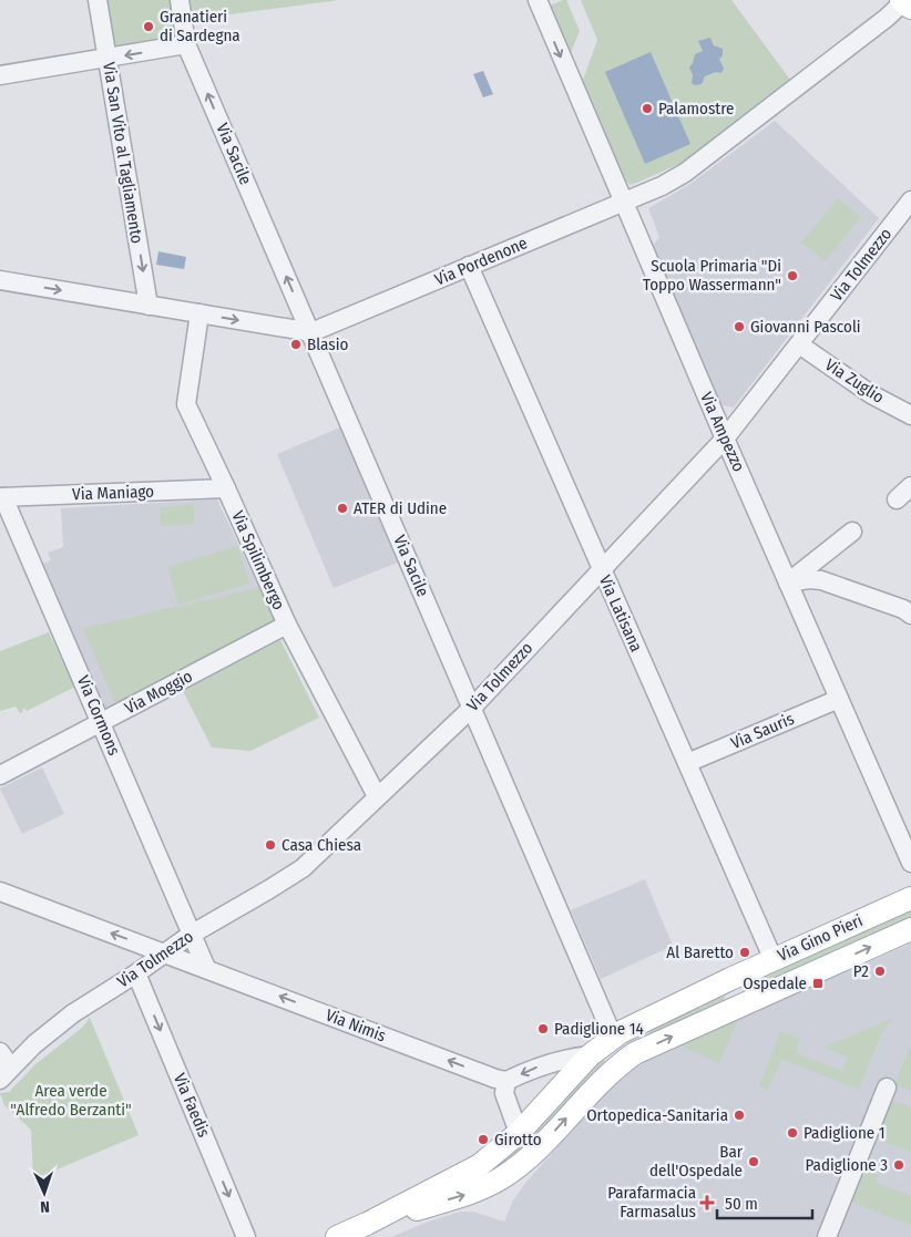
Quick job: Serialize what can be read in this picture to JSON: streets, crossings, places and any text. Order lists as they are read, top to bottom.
{
  "streets": {
    "main road": ["Via Gino Pieri"],
    "street": [
      "Via San Vito al Tagliamento",
      "Via Sacile",
      "Via Pordenone",
      "Via Tolmezzo",
      "Via Zuglio",
      "Via Ampezzo",
      "Via Maniago",
      "Via Spilimbergo",
      "Via Latisana",
      "Via Moggio",
      "Via Cormons",
      "Via Sauris",
      "Via Nimis",
      "Via Faedis"
    ]
  },
  "crossings": [
    ["Via Sacile", "Via Pordenone"],
    ["Via Sacile", "Via Tolmezzo"],
    ["Via Sacile", "Via Gino Pieri"],
    ["Via Pordenone", "Via Ampezzo"],
    ["Via Pordenone", "Via Latisana"],
    ["Via Tolmezzo", "Via Zuglio"],
    ["Via Tolmezzo", "Via Ampezzo"],
    ["Via Tolmezzo", "Via Spilimbergo"],
    ["Via Tolmezzo", "Via Latisana"],
    ["Via Tolmezzo", "Via Cormons"],
    ["Via Tolmezzo", "Via Nimis"],
    ["Via Tolmezzo", "Via Faedis"],
    ["Via Ampezzo", "Via Sauris"],
    ["Via Maniago", "Via Spilimbergo"],
    ["Via Maniago", "Via Cormons"],
    ["Via Spilimbergo", "Via Moggio"],
    ["Via Latisana", "Via Sauris"],
    ["Via Latisana", "Via Gino Pieri"],
    ["Via Moggio", "Via Cormons"]
  ],
  "one_way": ["Via San Vito al Tagliamento", "Via Nimis", "Via Faedis"],
  "parks": ["Area verde \"Alfredo Berzanti\""],
  "places": {
    "other": [
      "Granatieri di Sardegna",
      "Palamostre",
      "Scuola Primaria \"Di Toppo Wassermann\"",
      "Giovanni Pascoli",
      "Blasio",
      "ATER di Udine",
      "Casa Chiesa",
      "Al Baretto",
      "P2",
      "Padiglione 14",
      "Ortopedica-Sanitaria",
      "Padiglione 1",
      "Girotto",
      "Bar dell'Ospedale",
      "Padiglione 3"
    ],
    "transit": ["Ospedale"],
    "health": ["Parafarmacia Farmasalus"]
  },
  "scale_bar": "50 m",
  "north": "bottom"
}
